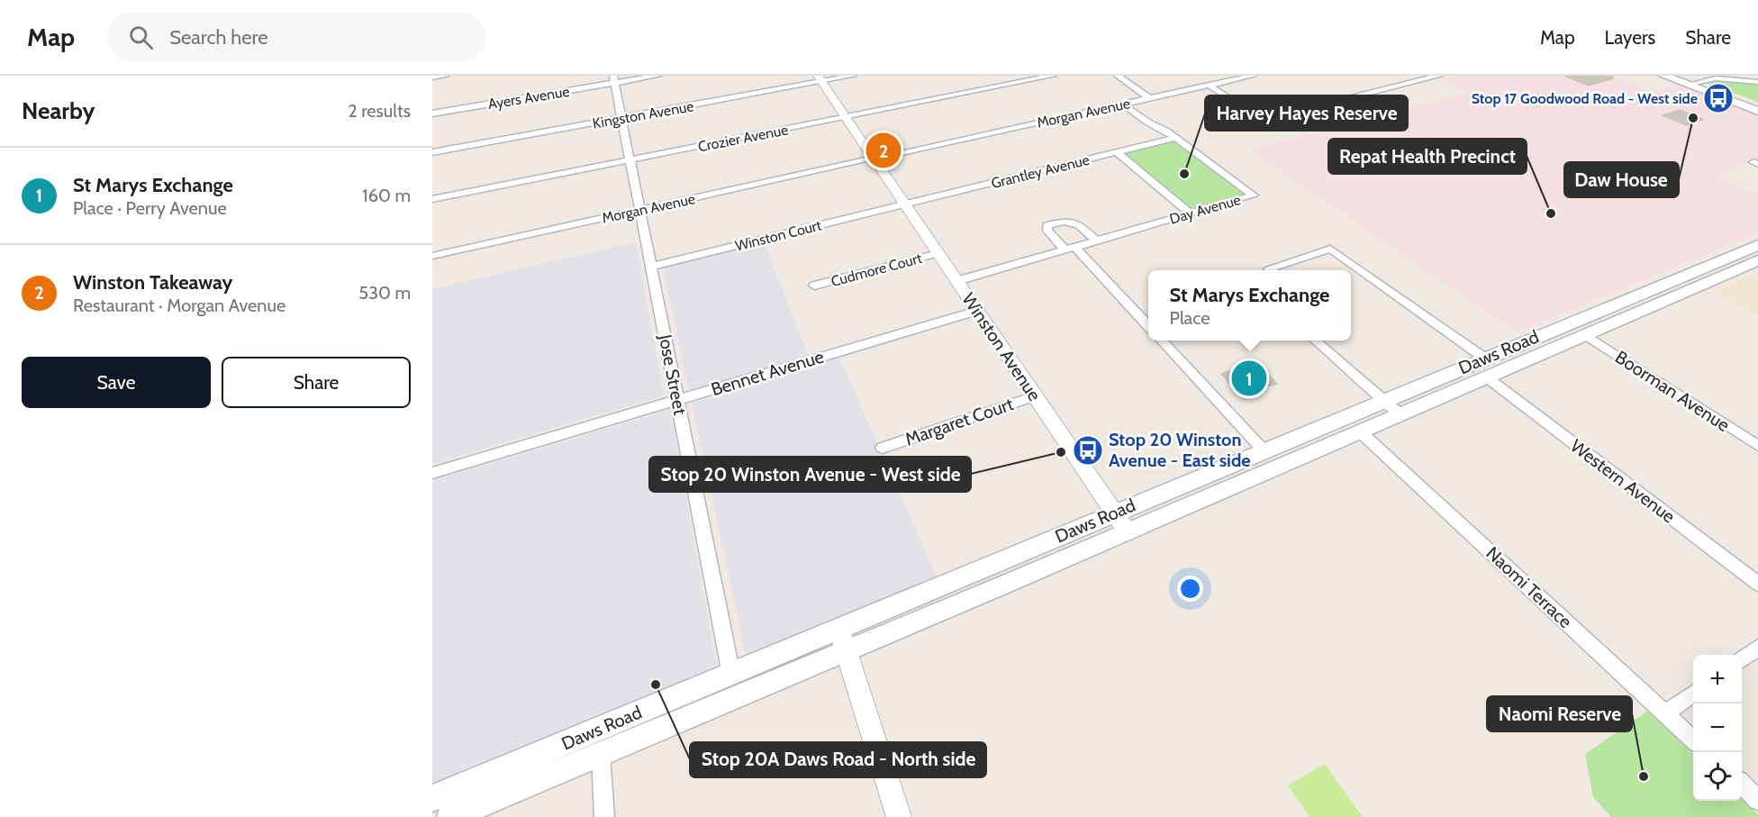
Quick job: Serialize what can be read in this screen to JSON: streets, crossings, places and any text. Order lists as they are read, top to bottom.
{
  "streets": {
    "main road": ["Daws Road"],
    "street": [
      "Ayers Avenue",
      "Morgan Avenue",
      "Kingston Avenue",
      "Crozier Avenue",
      "Grantley Avenue",
      "Day Avenue",
      "Winston Court",
      "Cudmore Court",
      "Winston Avenue",
      "Bennet Avenue",
      "Jose Street",
      "Boorman Avenue",
      "Margaret Court",
      "Western Avenue",
      "Naomi Terrace"
    ]
  },
  "crossings": [
    ["Ayers Avenue", "Jose Street"],
    ["Morgan Avenue", "Day Avenue"],
    ["Morgan Avenue", "Winston Avenue"],
    ["Morgan Avenue", "Jose Street"],
    ["Kingston Avenue", "Winston Avenue"],
    ["Kingston Avenue", "Jose Street"],
    ["Crozier Avenue", "Winston Avenue"],
    ["Crozier Avenue", "Jose Street"],
    ["Grantley Avenue", "Day Avenue"],
    ["Grantley Avenue", "Winston Court"],
    ["Grantley Avenue", "Winston Avenue"],
    ["Day Avenue", "Winston Avenue"],
    ["Winston Court", "Winston Avenue"],
    ["Winston Court", "Jose Street"],
    ["Cudmore Court", "Winston Avenue"],
    ["Winston Avenue", "Daws Road"],
    ["Winston Avenue", "Bennet Avenue"],
    ["Winston Avenue", "Margaret Court"],
    ["Daws Road", "Jose Street"],
    ["Daws Road", "Boorman Avenue"],
    ["Daws Road", "Western Avenue"],
    ["Daws Road", "Naomi Terrace"],
    ["Bennet Avenue", "Jose Street"]
  ],
  "places": {
    "bus stop": ["Stop 17 Goodwood Road - West side", "Stop 20 Winston Avenue - East side"],
    "other": [
      "Daw House",
      "Harvey Hayes Reserve",
      "Repat Health Precinct",
      "Stop 20 Winston Avenue - West side",
      "Stop 20A Daws Road - North side",
      "Naomi Reserve"
    ]
  },
  "page": {
    "header": "Map",
    "search": "Search here",
    "nav": ["Map", "Layers", "Share"],
    "heading": ["Nearby", "2 results"],
    "pins": ["2", "1"],
    "list": [
      {
        "mark": "1",
        "name": "St Marys Exchange",
        "note": "Place · Perry Avenue",
        "value": "160 m"
      },
      {
        "mark": "2",
        "name": "Winston Takeaway",
        "note": "Restaurant · Morgan Avenue",
        "value": "530 m"
      }
    ],
    "popup": ["St Marys Exchange", "Place"],
    "buttons": ["Save", "Share"],
    "map_buttons": ["+", "−"]
  }
}
